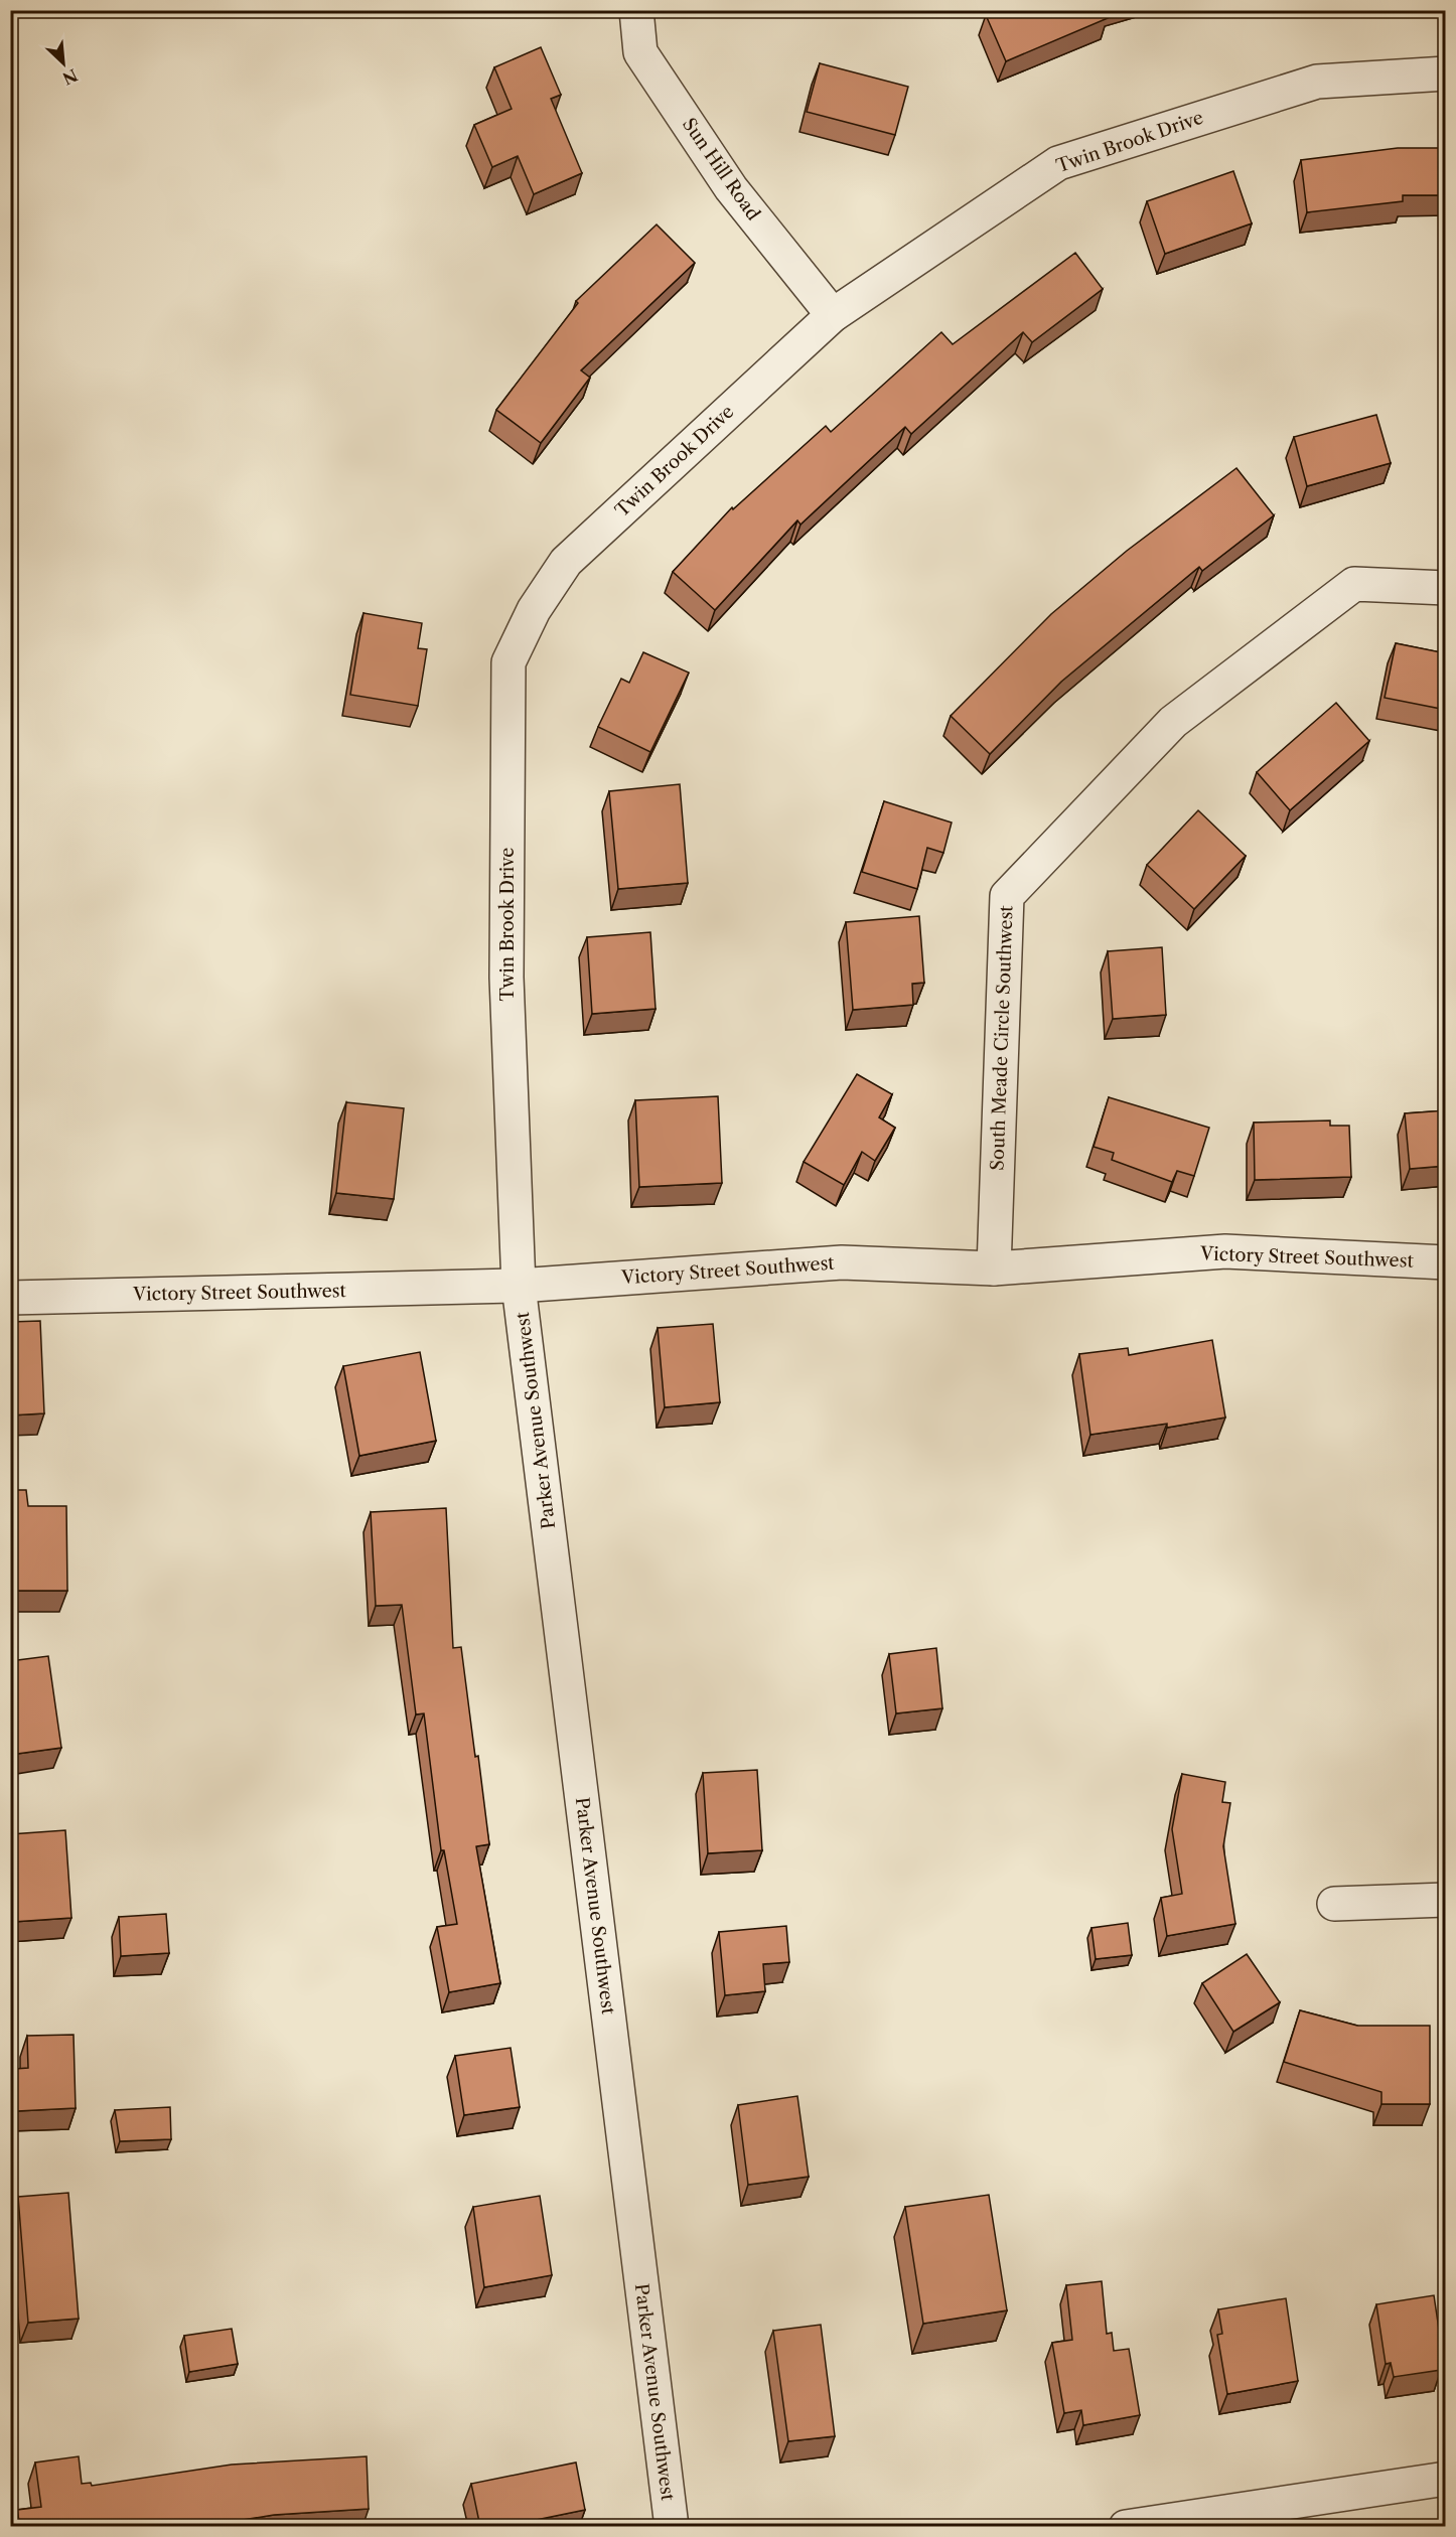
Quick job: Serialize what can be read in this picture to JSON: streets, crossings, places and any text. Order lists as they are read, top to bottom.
{
  "streets": {
    "street": [
      "Twin Brook Drive",
      "Sun Hill Road",
      "South Meade Circle Southwest",
      "Victory Street Southwest",
      "Parker Avenue Southwest"
    ]
  },
  "crossings": [
    ["Twin Brook Drive", "Sun Hill Road"],
    ["Twin Brook Drive", "Victory Street Southwest"],
    ["Twin Brook Drive", "Parker Avenue Southwest"],
    ["South Meade Circle Southwest", "Victory Street Southwest"],
    ["Victory Street Southwest", "Parker Avenue Southwest"]
  ],
  "north": "bottom right"
}
